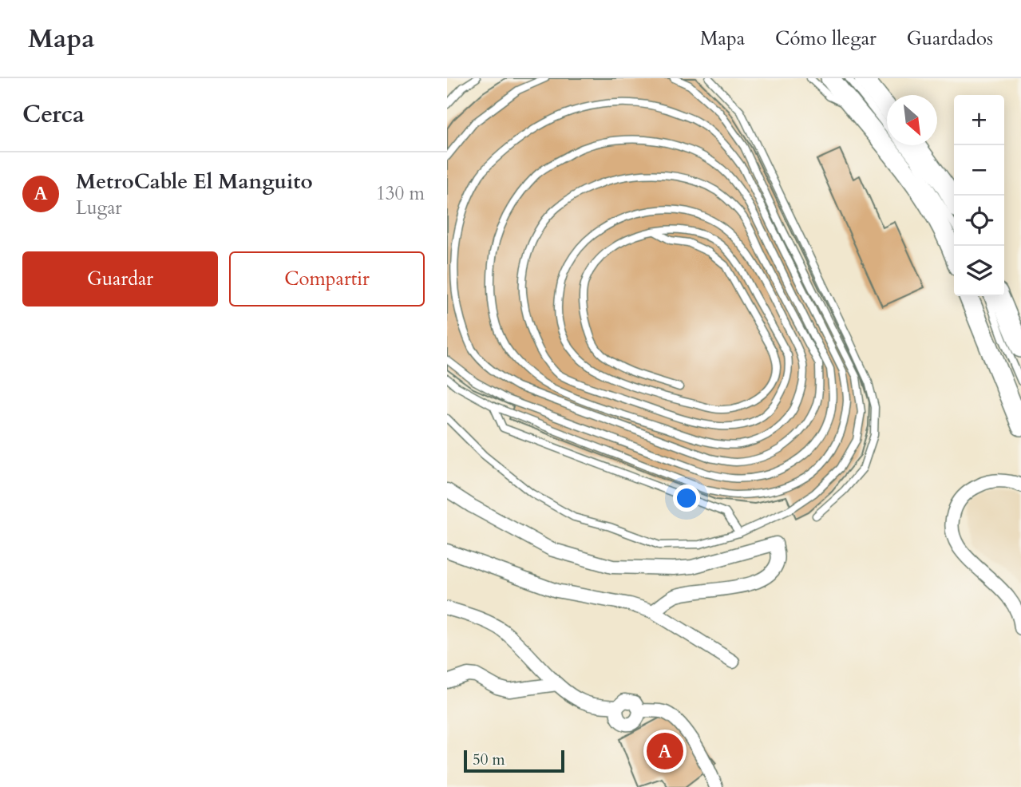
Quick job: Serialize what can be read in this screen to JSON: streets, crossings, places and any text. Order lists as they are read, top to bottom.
{
  "scale_bar": "50 m",
  "north": "bottom right",
  "page": {
    "header": "Mapa",
    "nav": ["Mapa", "Cómo llegar", "Guardados"],
    "heading": "Cerca",
    "map_buttons": ["+", "−"],
    "list": [
      {
        "mark": "A",
        "name": "MetroCable El Manguito",
        "note": "Lugar",
        "value": "130 m"
      }
    ],
    "buttons": ["Guardar", "Compartir"],
    "pins": "A",
    "scale": "50 m"
  }
}
